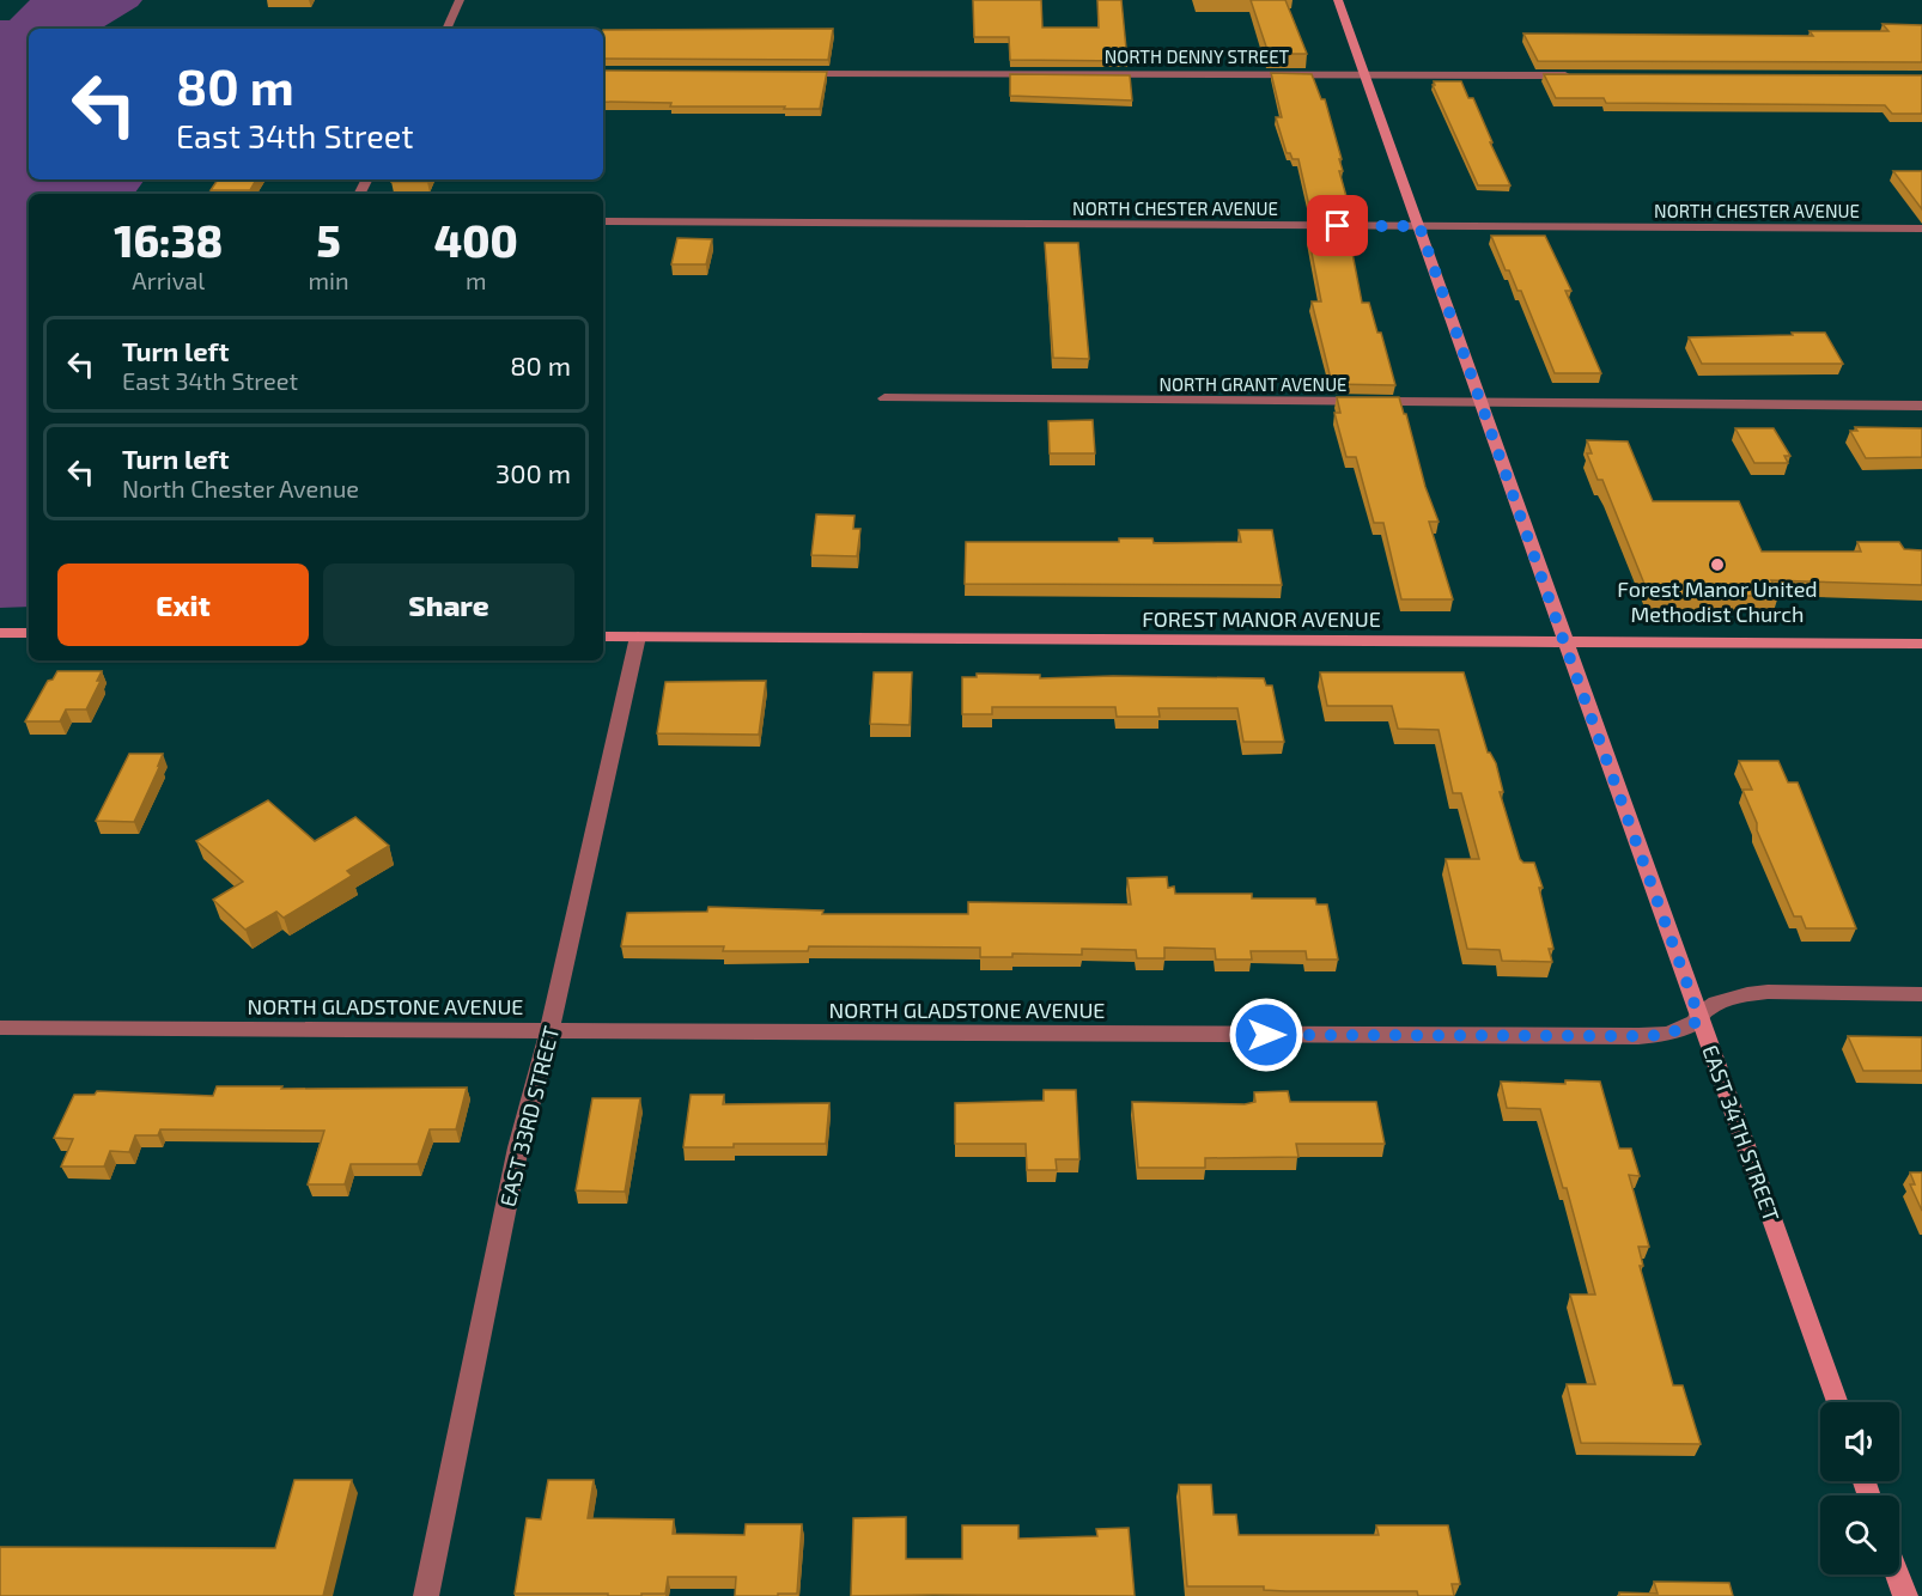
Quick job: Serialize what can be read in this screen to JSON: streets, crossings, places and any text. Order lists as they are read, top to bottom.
{
  "streets": {
    "main road": ["FOREST MANOR AVENUE", "EAST 34TH STREET"],
    "street": [
      "NORTH DENNY STREET",
      "NORTH CHESTER AVENUE",
      "NORTH GRANT AVENUE",
      "NORTH GLADSTONE AVENUE",
      "EAST 33RD STREET"
    ]
  },
  "crossings": [
    ["NORTH DENNY STREET", "EAST 34TH STREET"],
    ["NORTH CHESTER AVENUE", "EAST 34TH STREET"],
    ["NORTH GRANT AVENUE", "EAST 34TH STREET"],
    ["FOREST MANOR AVENUE", "EAST 33RD STREET"],
    ["FOREST MANOR AVENUE", "EAST 34TH STREET"],
    ["NORTH GLADSTONE AVENUE", "EAST 33RD STREET"],
    ["NORTH GLADSTONE AVENUE", "EAST 34TH STREET"]
  ],
  "places": ["Forest Manor United Methodist Church"],
  "page": {
    "turn": ["80 m", "East 34th Street"],
    "eta": [
      "16:38",
      "Arrival",
      "5",
      "min",
      "400",
      "m"
    ],
    "list": [
      {
        "name": "Turn left",
        "note": "East 34th Street",
        "value": "80 m"
      },
      {
        "name": "Turn left",
        "note": "North Chester Avenue",
        "value": "300 m"
      }
    ],
    "buttons": ["Exit", "Share"]
  }
}
